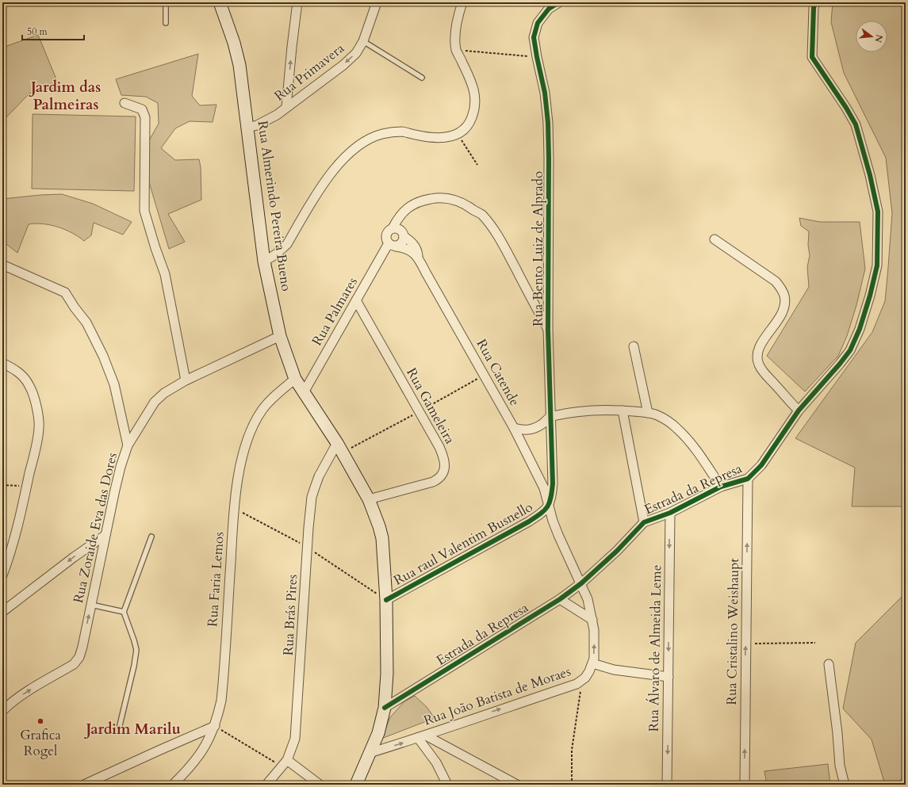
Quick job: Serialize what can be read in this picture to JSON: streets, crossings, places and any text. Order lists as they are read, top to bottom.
{
  "streets": {
    "main road": ["Rua Almerindo Pereira Bueno"],
    "street": [
      "Rua Primavera",
      "Rua Bento Luiz de Alprado",
      "Rua Palmares",
      "Rua Catende",
      "Rua Gameleira",
      "Estrada da Represa",
      "Rua Zoraide Eva das Dores",
      "Rua raul Valentim Busnello",
      "Rua Faria Lemos",
      "Rua Brás Pires",
      "Rua Cristalino Weishaupt",
      "Rua Álvaro de Almeida Leme",
      "Rua João Batista de Moraes"
    ]
  },
  "crossings": [
    ["Rua Primavera", "Rua Almerindo Pereira Bueno"],
    ["Rua Almerindo Pereira Bueno", "Rua Palmares"],
    ["Rua Almerindo Pereira Bueno", "Rua Gameleira"],
    ["Rua Almerindo Pereira Bueno", "Estrada da Represa"],
    ["Rua Almerindo Pereira Bueno", "Rua Zoraide Eva das Dores"],
    ["Rua Almerindo Pereira Bueno", "Rua raul Valentim Busnello"],
    ["Rua Almerindo Pereira Bueno", "Rua Faria Lemos"],
    ["Rua Almerindo Pereira Bueno", "Rua Brás Pires"],
    ["Rua Almerindo Pereira Bueno", "Rua João Batista de Moraes"],
    ["Rua Bento Luiz de Alprado", "Rua Palmares"],
    ["Rua Bento Luiz de Alprado", "Rua Catende"],
    ["Rua Bento Luiz de Alprado", "Rua raul Valentim Busnello"],
    ["Rua Bento Luiz de Alprado", "Rua João Batista de Moraes"],
    ["Rua Palmares", "Rua Catende"],
    ["Rua Palmares", "Rua Gameleira"],
    ["Rua Catende", "Rua raul Valentim Busnello"],
    ["Rua Catende", "Rua João Batista de Moraes"],
    ["Estrada da Represa", "Rua Cristalino Weishaupt"],
    ["Estrada da Represa", "Rua Álvaro de Almeida Leme"],
    ["Estrada da Represa", "Rua João Batista de Moraes"],
    ["Rua raul Valentim Busnello", "Rua João Batista de Moraes"]
  ],
  "one_way": ["Rua Cristalino Weishaupt", "Rua Álvaro de Almeida Leme", "Rua João Batista de Moraes"],
  "districts": ["Jardim das Palmeiras", "Jardim Marilu"],
  "places": ["Grafica Rogel"],
  "scale_bar": "50 m",
  "north": "right"
}
